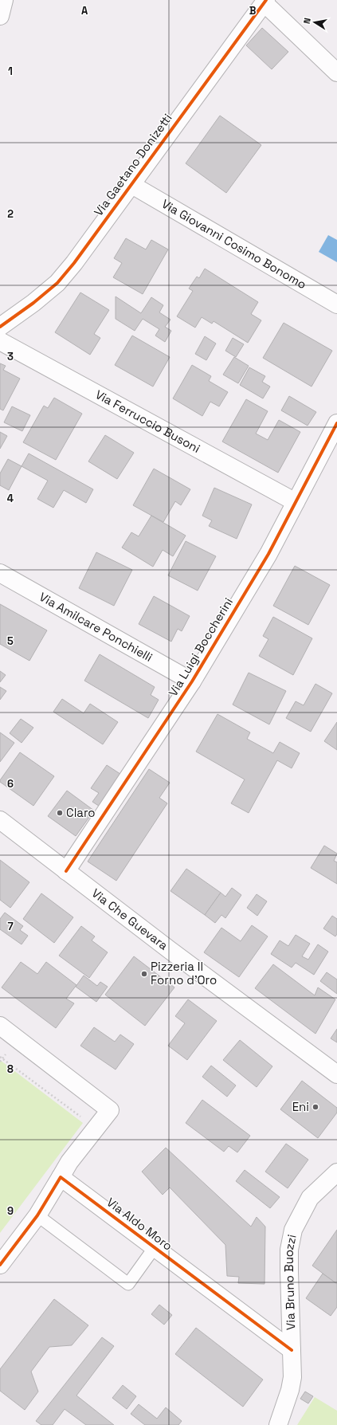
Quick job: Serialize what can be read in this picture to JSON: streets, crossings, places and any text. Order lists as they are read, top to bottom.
{
  "streets": {
    "street": [
      "Via Gaetano Donizetti",
      "Via Giovanni Cosimo Bonomo",
      "Via Ferruccio Busoni",
      "Via Amilcare Ponchielli",
      "Via Luigi Boccherini",
      "Via Che Guevara",
      "Via Aldo Moro",
      "Via Bruno Buozzi"
    ]
  },
  "crossings": [
    ["Via Gaetano Donizetti", "Via Giovanni Cosimo Bonomo"],
    ["Via Ferruccio Busoni", "Via Luigi Boccherini"],
    ["Via Amilcare Ponchielli", "Via Luigi Boccherini"],
    ["Via Luigi Boccherini", "Via Che Guevara"],
    ["Via Aldo Moro", "Via Bruno Buozzi"]
  ],
  "places": ["Claro", "Pizzeria Il Forno d'Oro", "Eni"],
  "north": "left",
  "grid": {
    "columns": ["A", "B"],
    "rows": [
      "1",
      "2",
      "3",
      "4",
      "5",
      "6",
      "7",
      "8",
      "9"
    ]
  }
}
